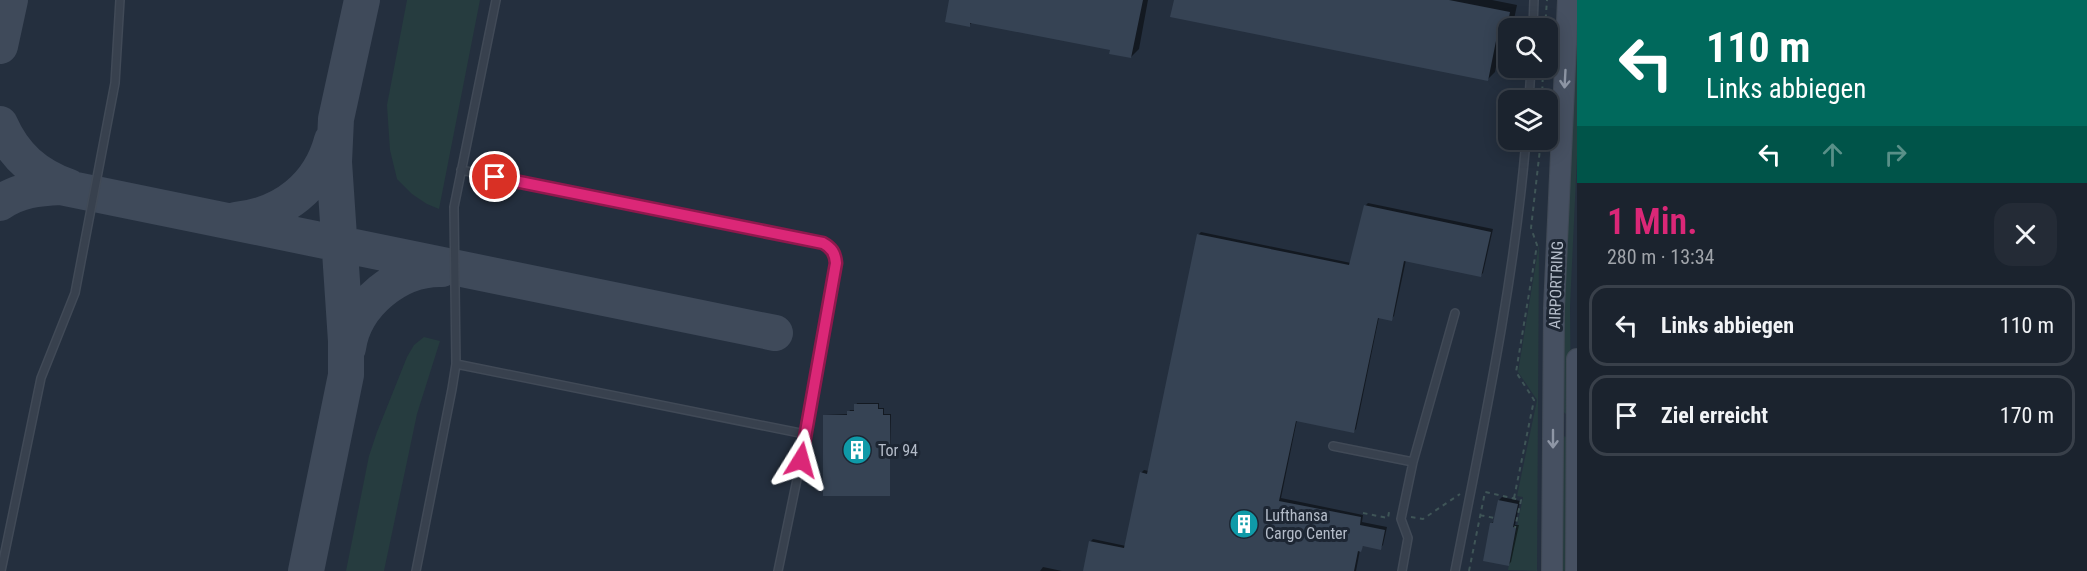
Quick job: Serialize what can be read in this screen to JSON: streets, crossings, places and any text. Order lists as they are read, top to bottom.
{
  "streets": {
    "street": ["AIRPORTRING"]
  },
  "places": {
    "building": ["Tor 94", "Lufthansa Cargo Center"]
  },
  "page": {
    "turn": ["110 m", "Links abbiegen"],
    "heading": ["1 Min.", "280 m · 13:34"],
    "list": [
      {
        "name": "Links abbiegen",
        "value": "110 m"
      },
      {
        "name": "Ziel erreicht",
        "value": "170 m"
      }
    ]
  }
}
